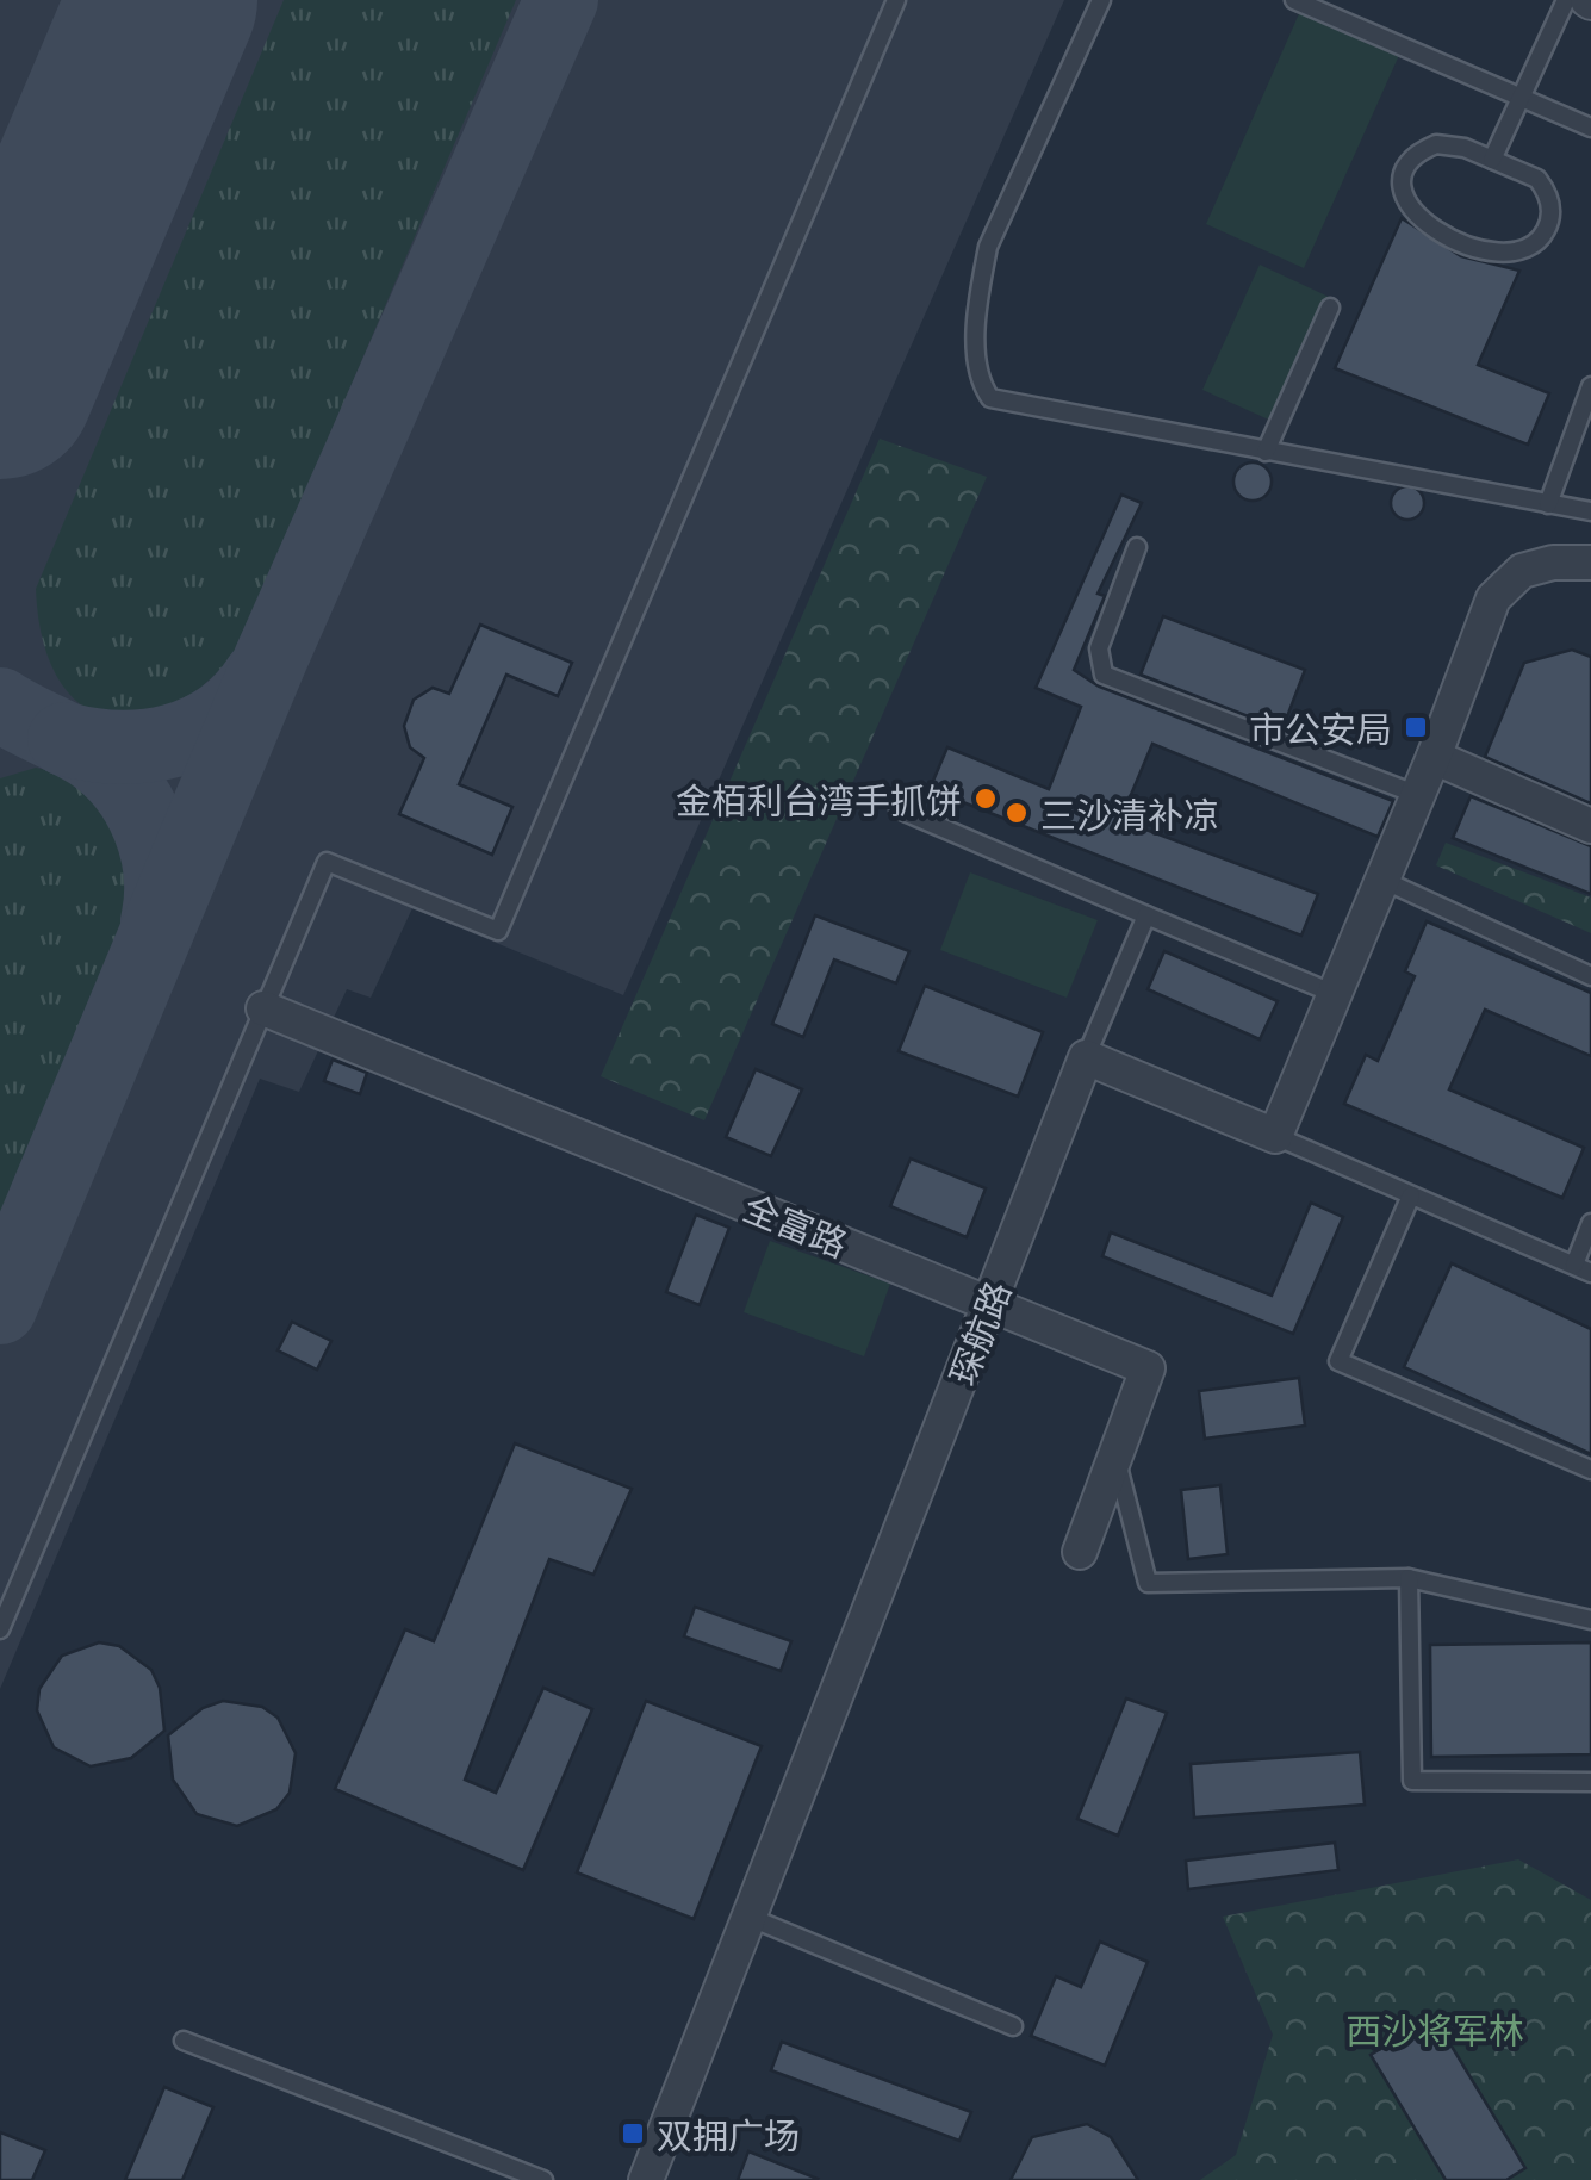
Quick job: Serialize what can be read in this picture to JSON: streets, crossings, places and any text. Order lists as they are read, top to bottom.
{
  "streets": {
    "street": ["全富路", "琛航路"]
  },
  "crossings": [
    ["全富路", "琛航路"]
  ],
  "parks": ["西沙将军林"],
  "places": {
    "transit": ["市公安局", "双拥广场"],
    "other": ["金栢利台湾手抓饼", "三沙清补凉"]
  }
}
